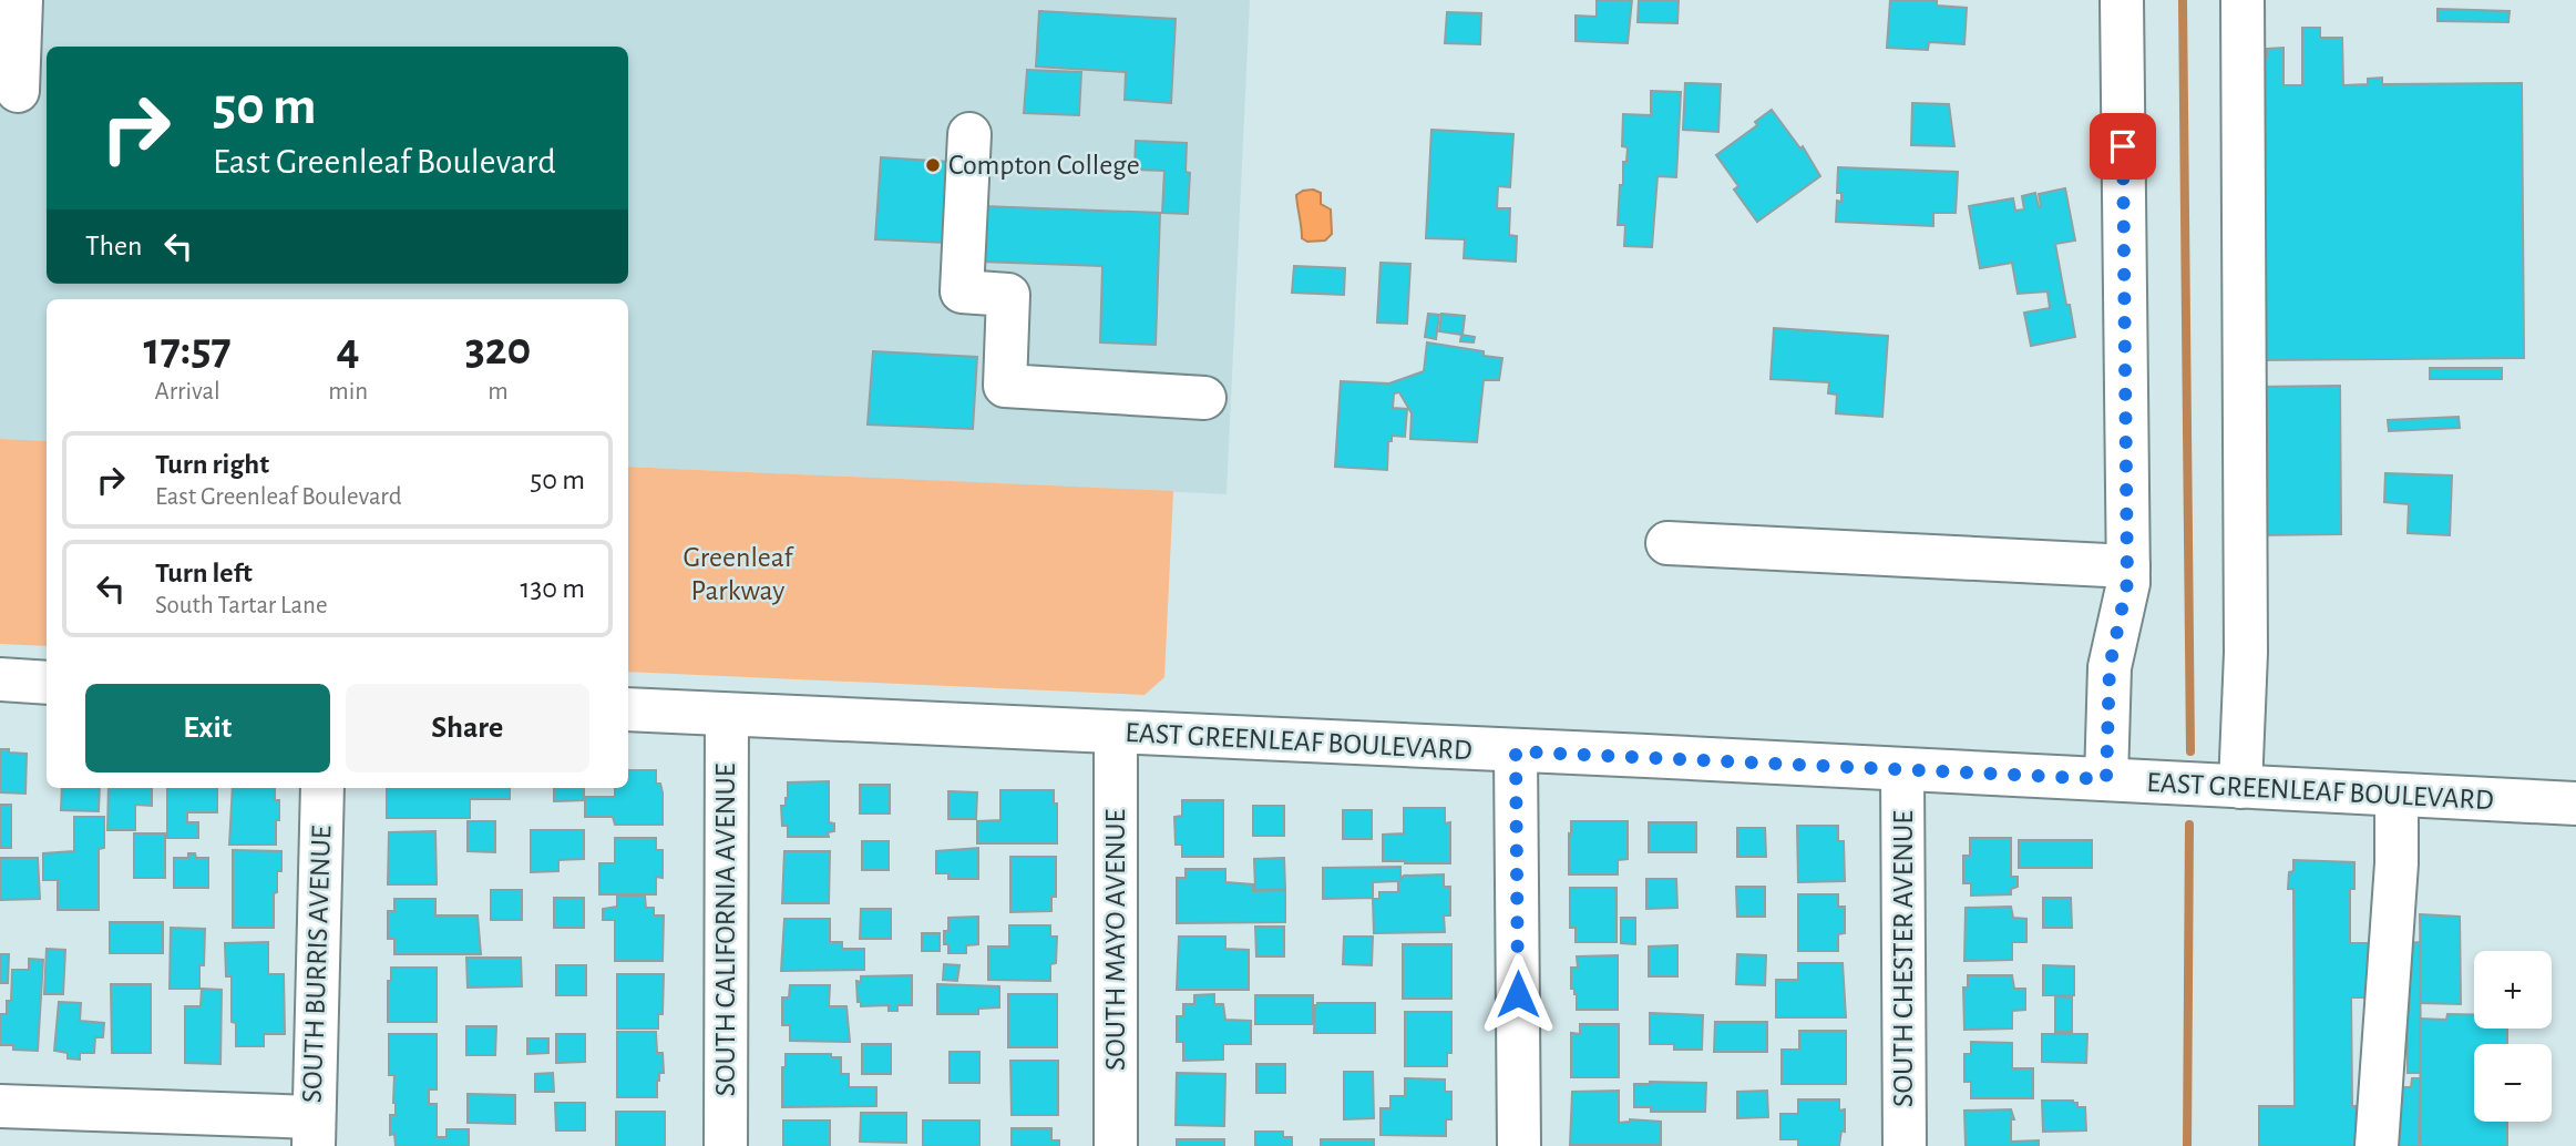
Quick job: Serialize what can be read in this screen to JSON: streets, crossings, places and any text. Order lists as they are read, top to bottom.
{
  "streets": {
    "street": [
      "EAST GREENLEAF BOULEVARD",
      "SOUTH CALIFORNIA AVENUE",
      "SOUTH MAYO AVENUE",
      "SOUTH CHESTER AVENUE",
      "SOUTH BURRIS AVENUE"
    ]
  },
  "crossings": [
    ["EAST GREENLEAF BOULEVARD", "SOUTH CALIFORNIA AVENUE"],
    ["EAST GREENLEAF BOULEVARD", "SOUTH MAYO AVENUE"],
    ["EAST GREENLEAF BOULEVARD", "SOUTH CHESTER AVENUE"]
  ],
  "parks": ["Greenleaf Parkway"],
  "places": ["Compton College"],
  "page": {
    "turn": ["50 m", "East Greenleaf Boulevard"],
    "then": "Then",
    "eta": [
      "17:57",
      "Arrival",
      "4",
      "min",
      "320",
      "m"
    ],
    "list": [
      {
        "name": "Turn right",
        "note": "East Greenleaf Boulevard",
        "value": "50 m"
      },
      {
        "name": "Turn left",
        "note": "South Tartar Lane",
        "value": "130 m"
      }
    ],
    "buttons": ["Exit", "Share"],
    "map_buttons": ["+", "−"]
  }
}
